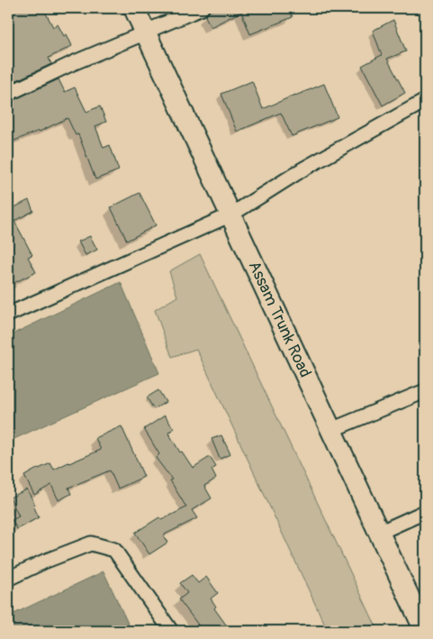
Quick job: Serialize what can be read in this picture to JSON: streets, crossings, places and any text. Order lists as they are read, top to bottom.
{
  "streets": {
    "highway": ["Assam Trunk Road"]
  }
}
